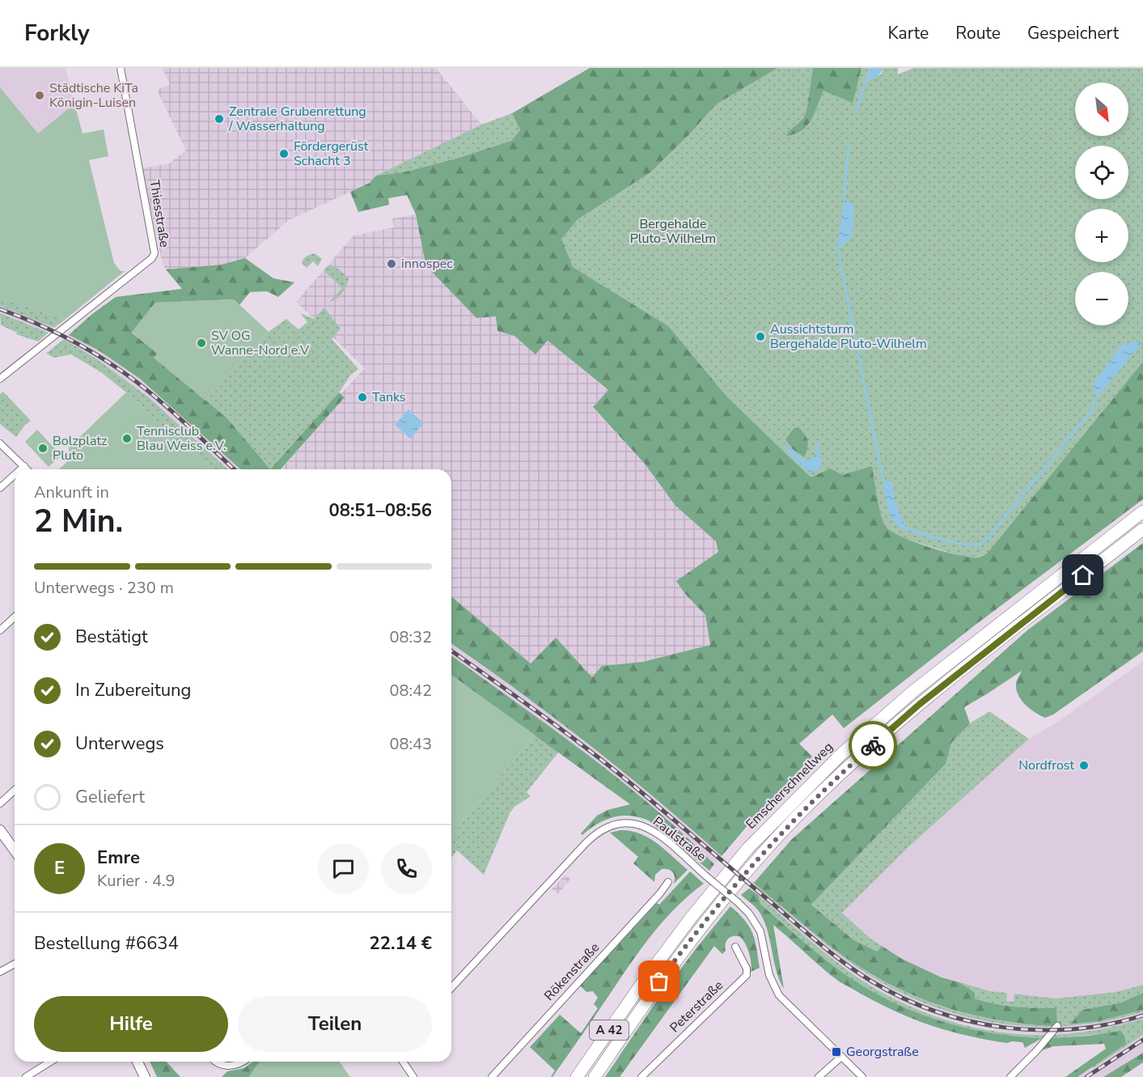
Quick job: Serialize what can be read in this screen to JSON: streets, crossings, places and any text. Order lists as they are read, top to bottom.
{
  "streets": {
    "highway": ["Emscherschnellweg", "A 42"],
    "street": [
      "Thiesstraße",
      "Paulstraße",
      "Rökenstraße",
      "Peterstraße"
    ]
  },
  "parks": ["Bergehalde Pluto-Wilhelm"],
  "places": {
    "other": [
      "Städtische KiTa Königin-Luisen",
      "Zentrale Grubenrettung / Wasserhaltung",
      "Fördergerüst Schacht 3",
      "innospec",
      "Aussichtsturm Bergehalde Pluto-Wilhelm",
      "SV OG Wanne-Nord e.V",
      "Tanks",
      "Tennisclub Blau Weiss e.V.",
      "Bolzplatz Pluto",
      "Nordfrost"
    ],
    "transit": ["Georgstraße"]
  },
  "north": "bottom right",
  "page": {
    "header": "Forkly",
    "nav": ["Karte", "Route", "Gespeichert"],
    "map_buttons": ["+", "−"],
    "heading": ["2 Min.", "Ankunft in", "08:51–08:56"],
    "panel": [
      "Emre",
      "Kurier · 4.9",
      "Bestellung #6634",
      "22.14 €"
    ],
    "bar": "Unterwegs · 230 m",
    "list": [
      ["Bestätigt", "08:32"],
      ["In Zubereitung", "08:42"],
      ["Unterwegs", "08:43"],
      "Geliefert"
    ],
    "round": "E",
    "buttons": ["Hilfe", "Teilen"]
  }
}
